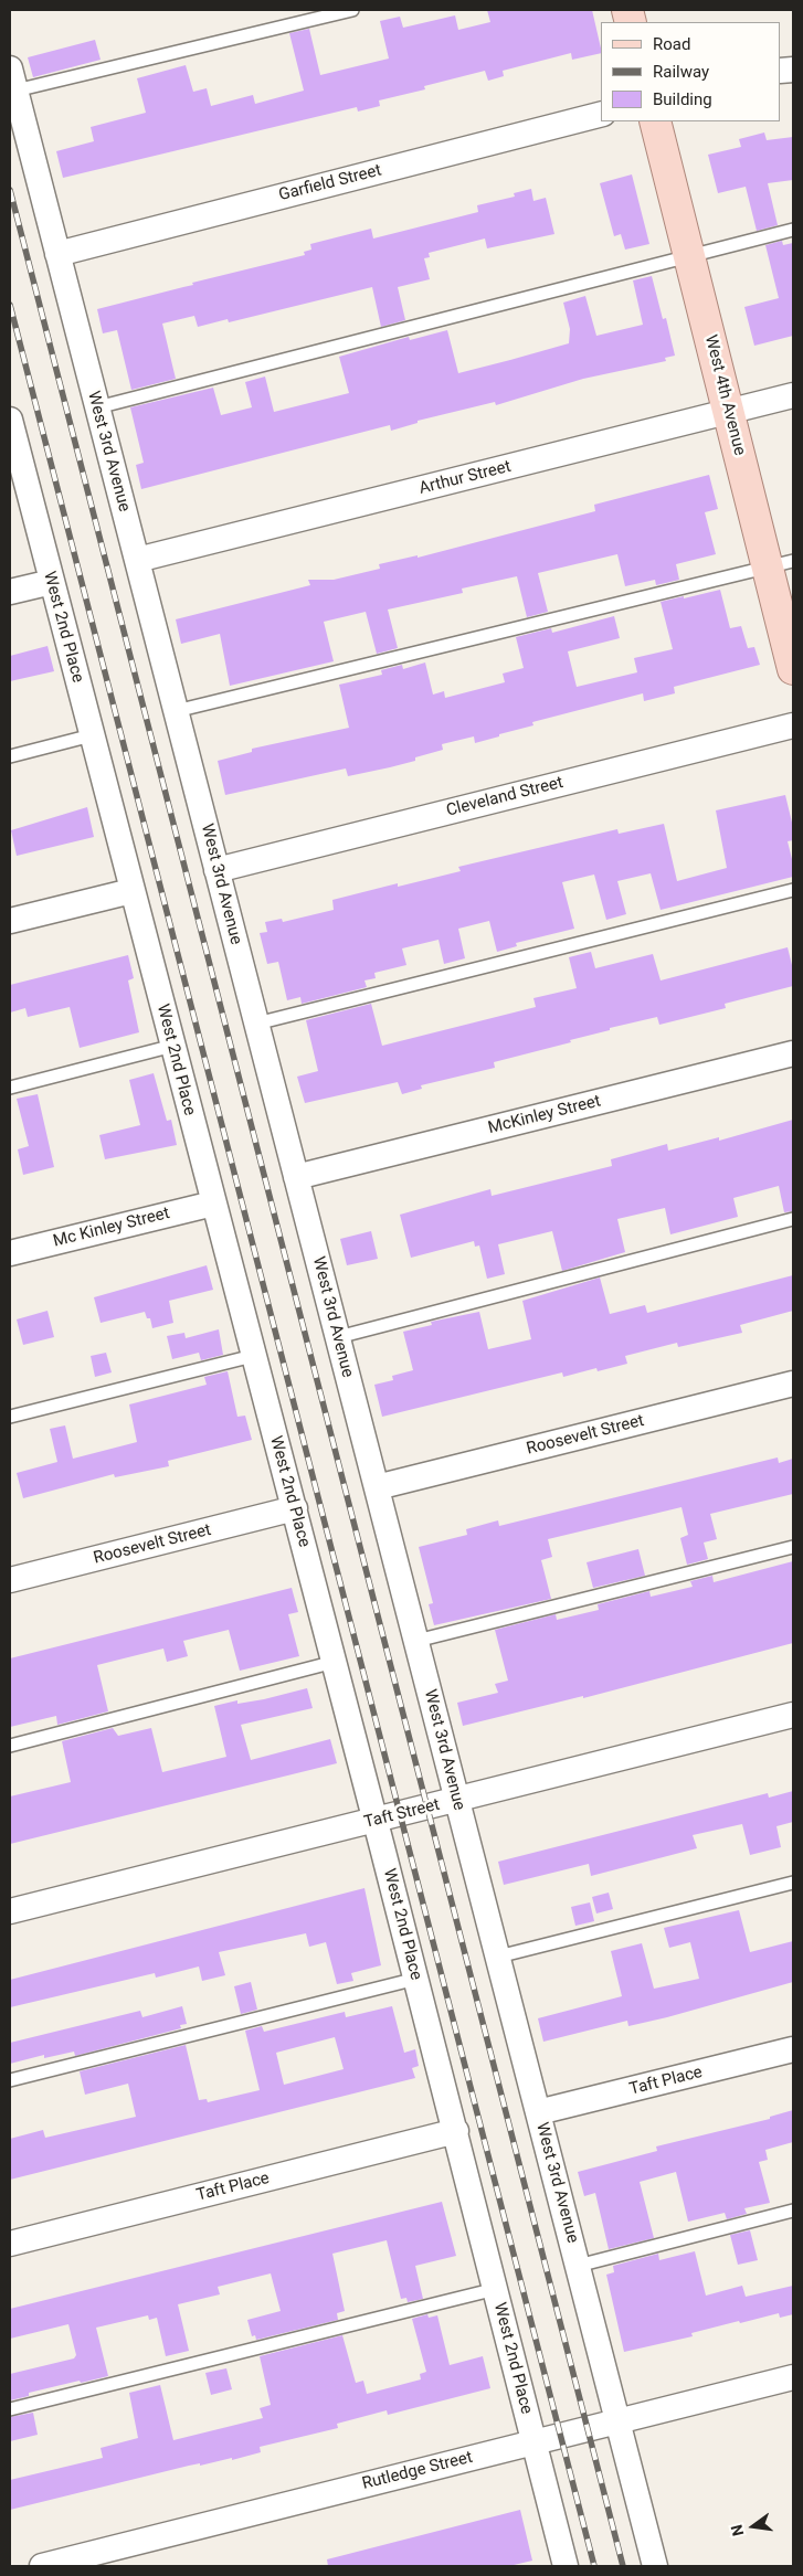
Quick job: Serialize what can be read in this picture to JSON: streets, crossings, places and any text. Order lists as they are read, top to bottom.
{
  "streets": {
    "main road": ["West 4th Avenue"],
    "street": [
      "Garfield Street",
      "West 3rd Avenue",
      "Arthur Street",
      "West 2nd Place",
      "Cleveland Street",
      "McKinley Street",
      "Mc Kinley Street",
      "Roosevelt Street",
      "Taft Street",
      "Taft Place",
      "Rutledge Street"
    ]
  },
  "crossings": [
    ["Garfield Street", "West 3rd Avenue"],
    ["West 4th Avenue", "Arthur Street"],
    ["West 3rd Avenue", "Arthur Street"],
    ["West 3rd Avenue", "Cleveland Street"],
    ["West 3rd Avenue", "McKinley Street"],
    ["West 3rd Avenue", "Roosevelt Street"],
    ["West 3rd Avenue", "Taft Street"],
    ["West 3rd Avenue", "Taft Place"],
    ["West 3rd Avenue", "Rutledge Street"],
    ["West 2nd Place", "Mc Kinley Street"],
    ["West 2nd Place", "Roosevelt Street"],
    ["West 2nd Place", "Taft Street"],
    ["West 2nd Place", "Taft Place"],
    ["West 2nd Place", "Rutledge Street"]
  ],
  "legend": ["Road", "Railway", "Building"],
  "north": "left"
}
